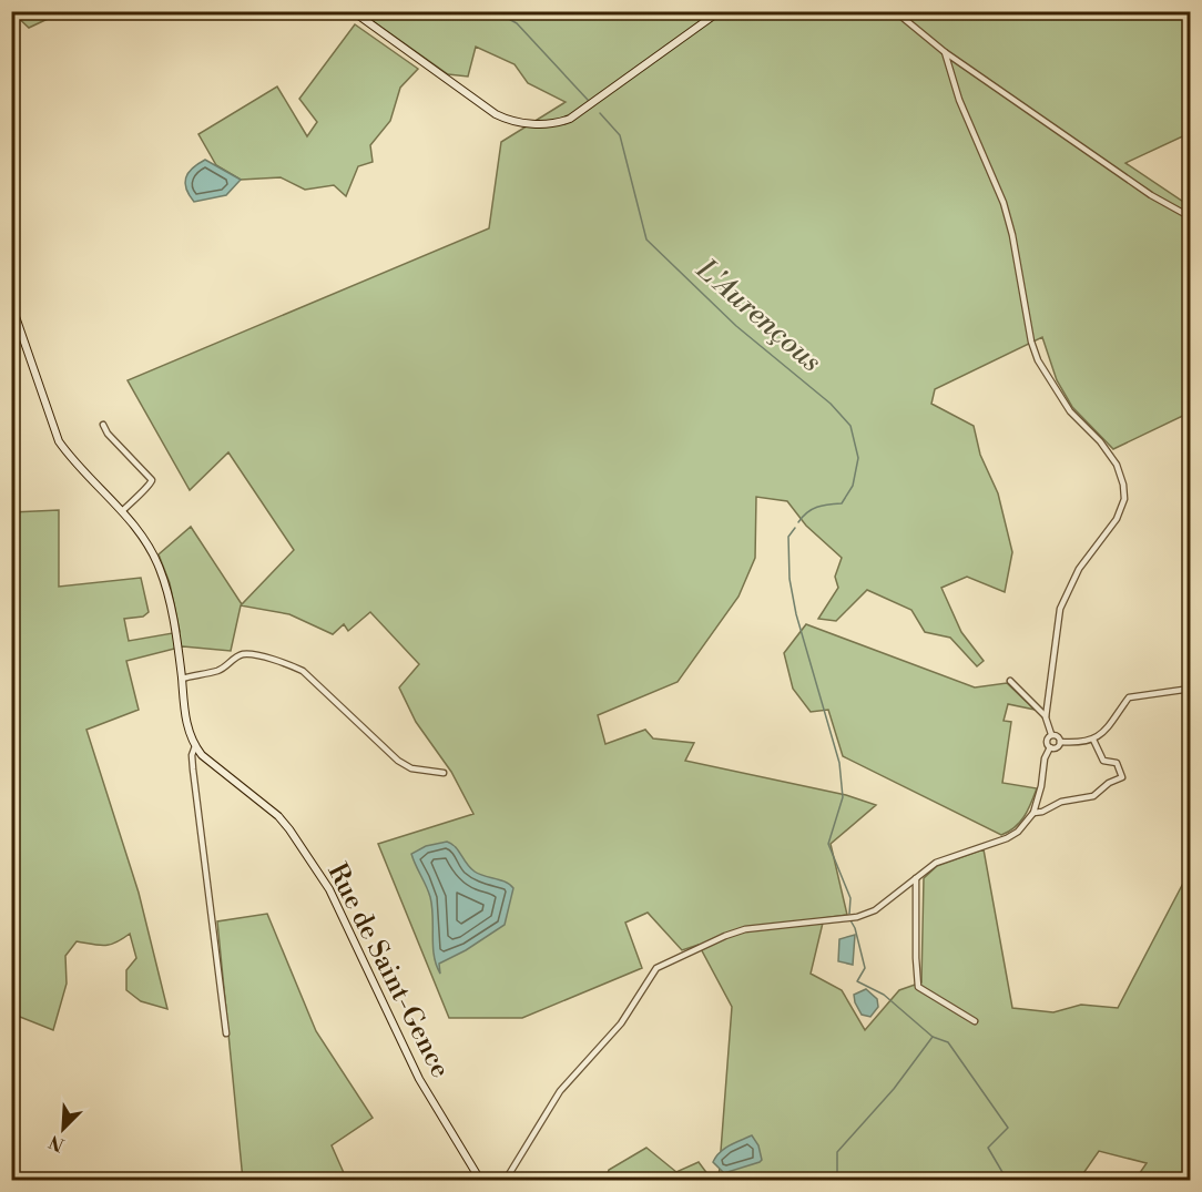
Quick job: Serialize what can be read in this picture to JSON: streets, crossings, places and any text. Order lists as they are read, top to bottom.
{
  "streets": {
    "street": ["Rue de Saint-Gence"]
  },
  "water": ["L'Aurençous"],
  "north": "bottom left"
}
